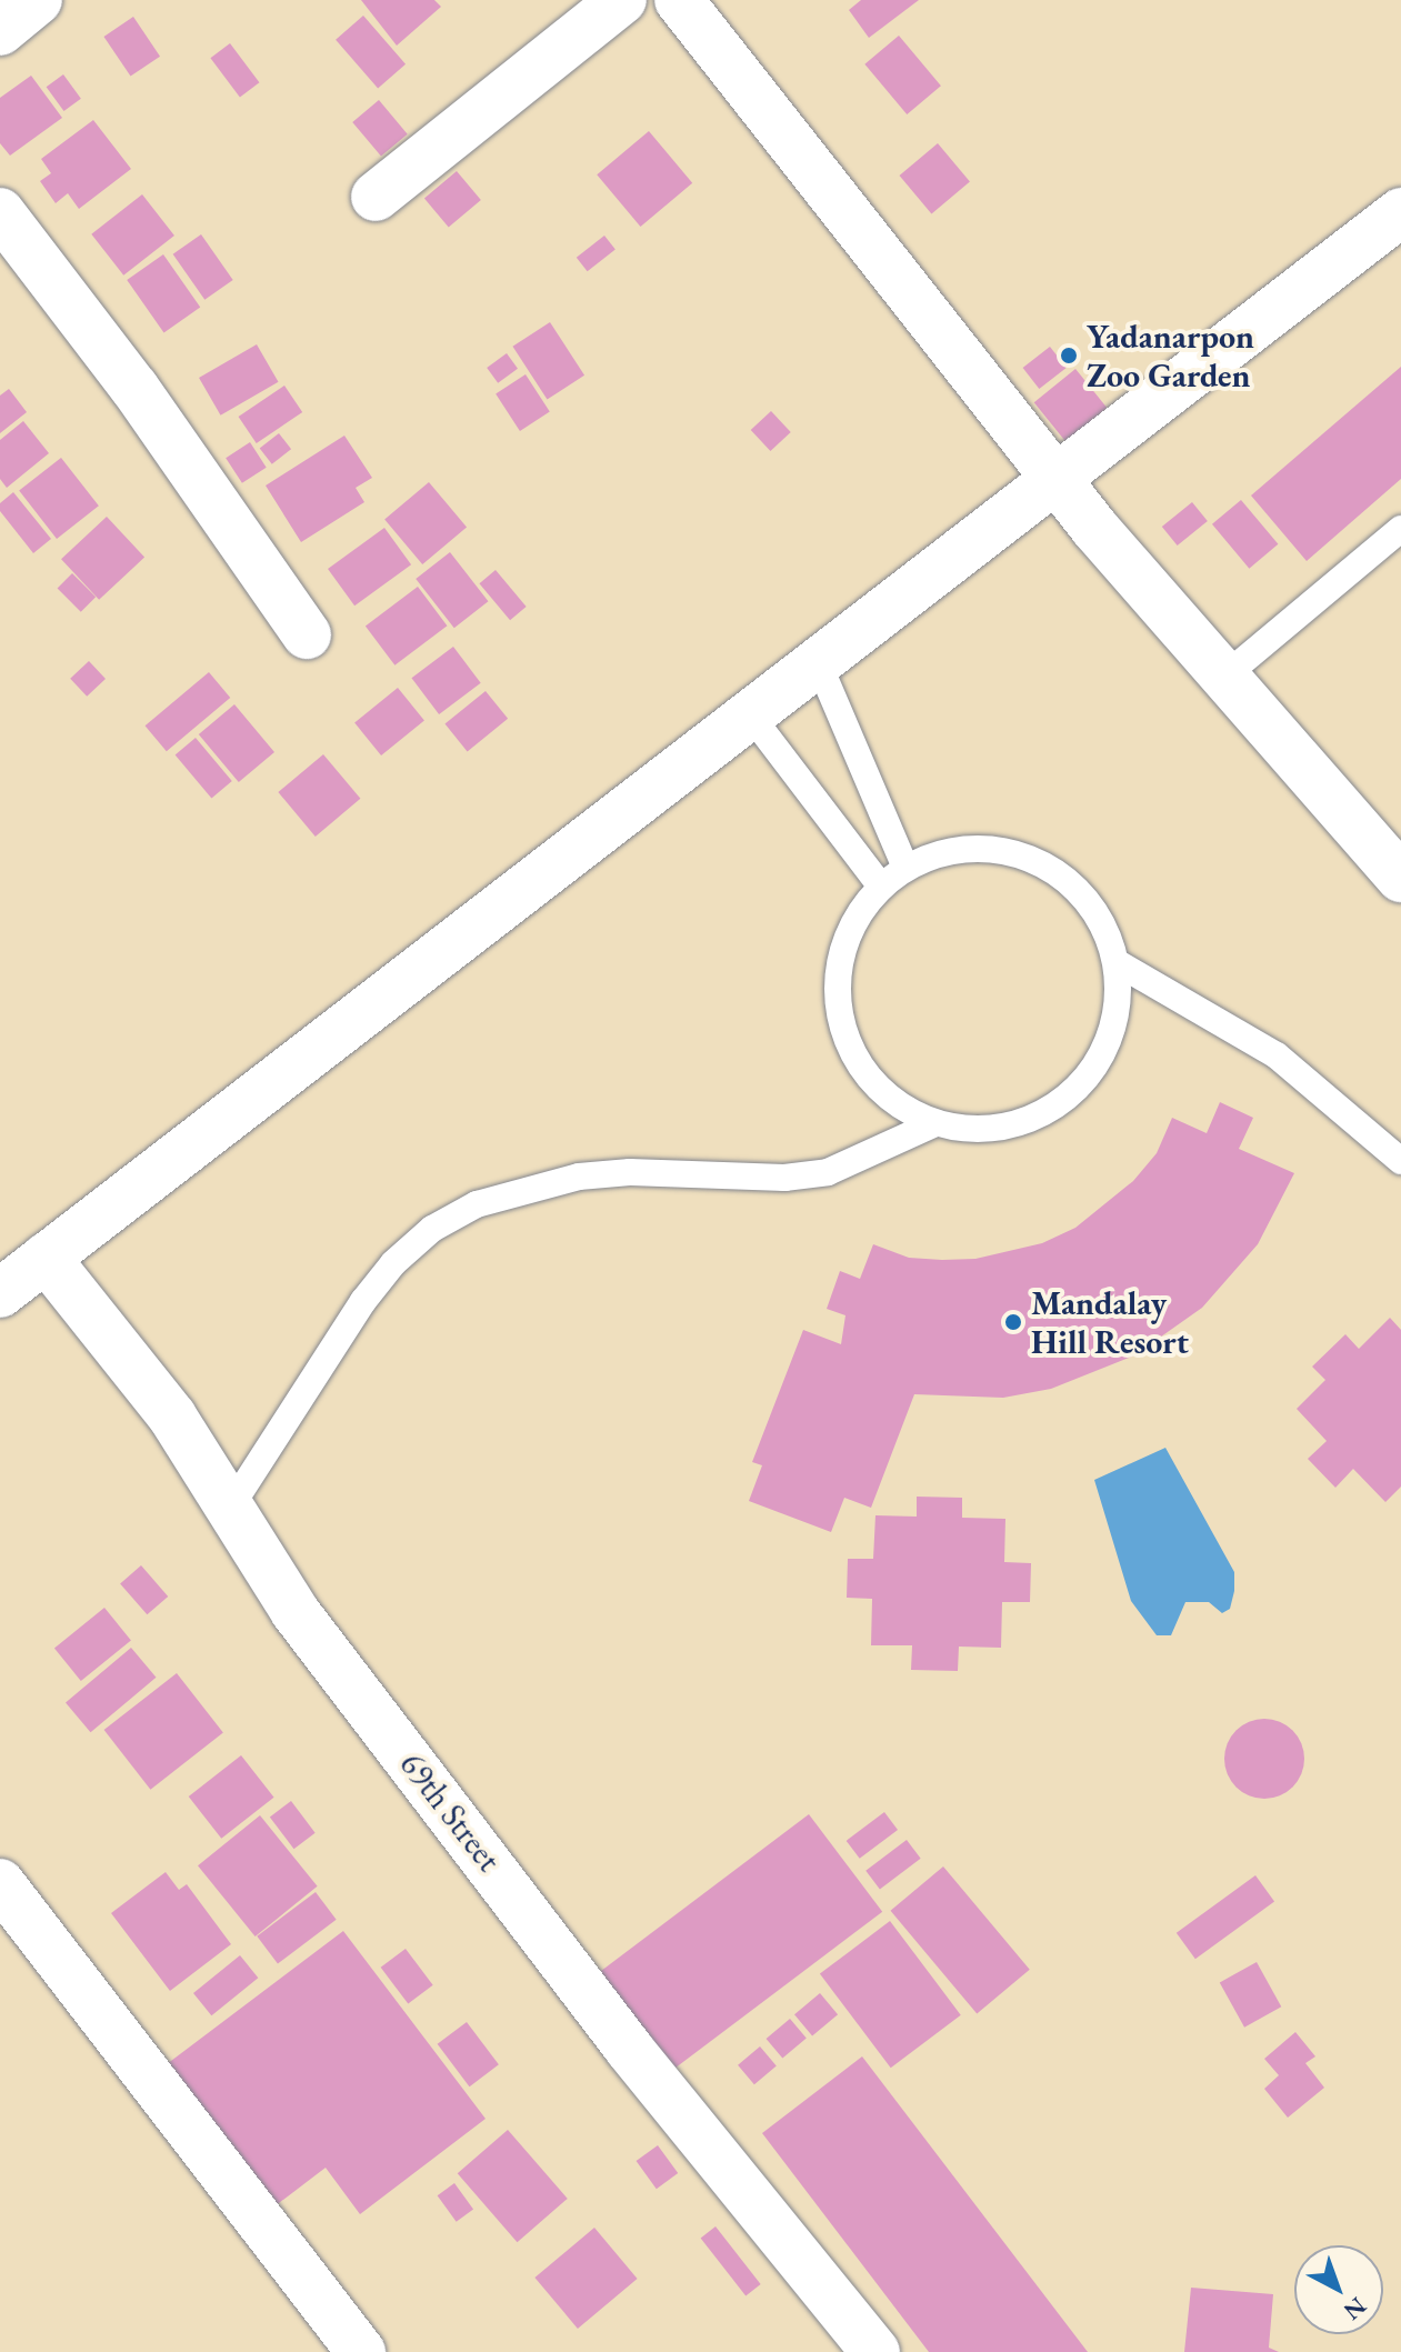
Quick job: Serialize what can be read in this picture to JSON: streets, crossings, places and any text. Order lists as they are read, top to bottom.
{
  "streets": {
    "street": ["69th Street"]
  },
  "places": ["Yadanarpon Zoo Garden", "Mandalay Hill Resort"],
  "north": "bottom right"
}
